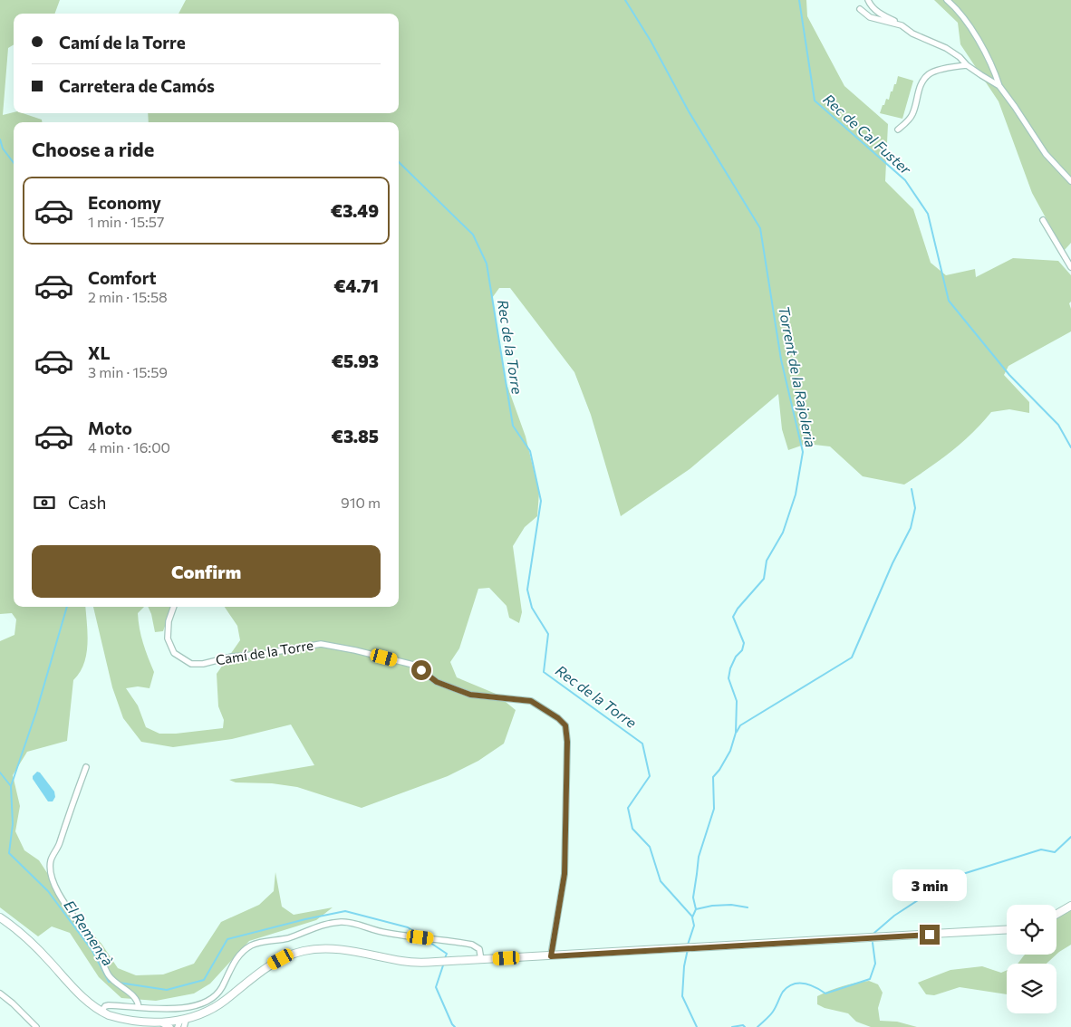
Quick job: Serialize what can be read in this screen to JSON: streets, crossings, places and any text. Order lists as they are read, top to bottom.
{
  "streets": {
    "street": ["Camí de la Torre"]
  },
  "water": [
    "Rec de Cal Fuster",
    "Rec de la Torre",
    "Torrent de la Rajoleria",
    "El Remençà"
  ],
  "page": {
    "banner": ["Camí de la Torre", "Carretera de Camós"],
    "heading": "Choose a ride",
    "list": [
      {
        "name": "Economy",
        "note": "1 min · 15:57",
        "value": "€3.49"
      },
      {
        "name": "Comfort",
        "note": "2 min · 15:58",
        "value": "€4.71"
      },
      {
        "name": "XL",
        "note": "3 min · 15:59",
        "value": "€5.93"
      },
      {
        "name": "Moto",
        "note": "4 min · 16:00",
        "value": "€3.85"
      }
    ],
    "pay": ["Cash", "910 m"],
    "buttons": "Confirm",
    "bubble": "3 min"
  }
}
